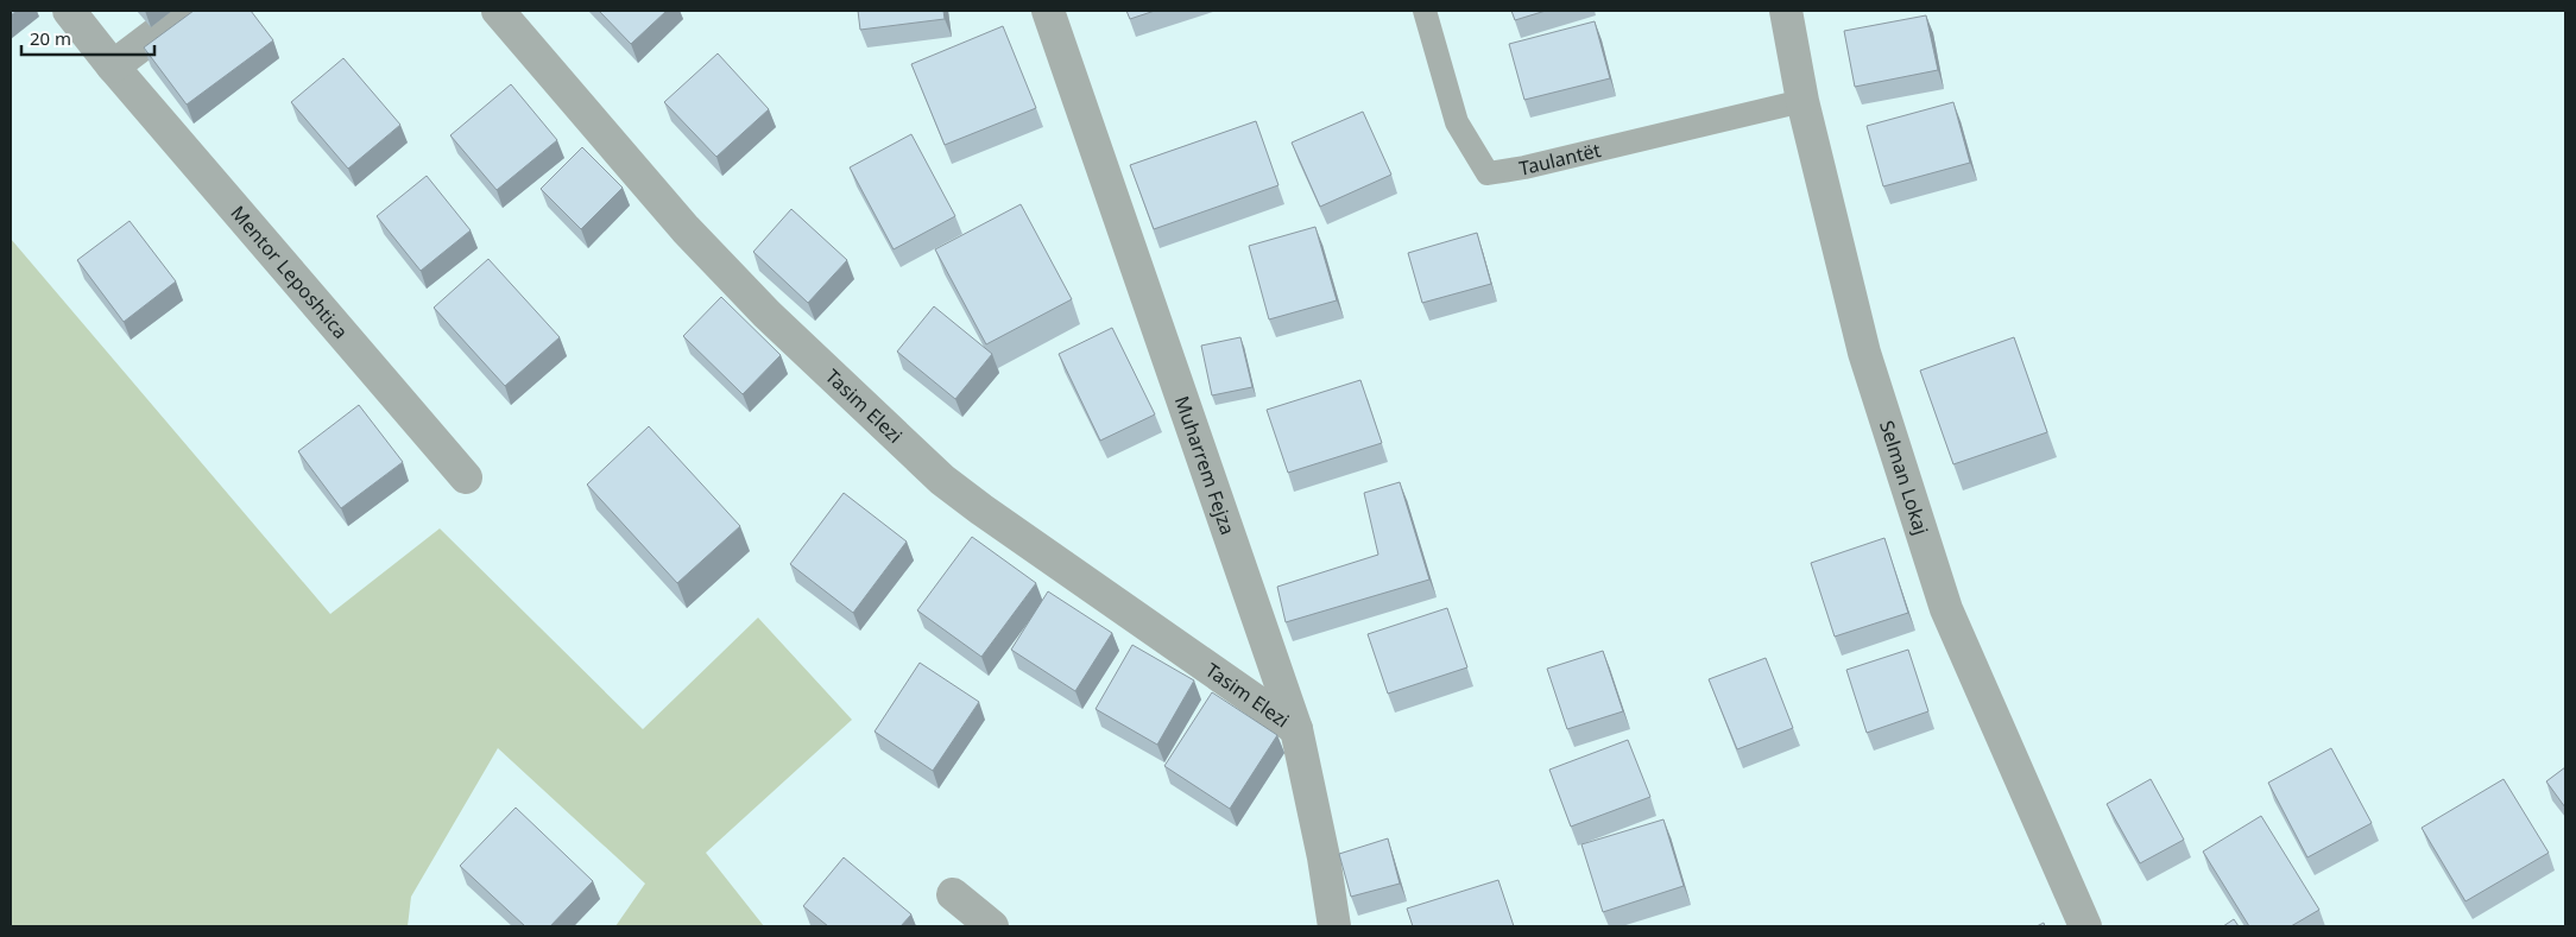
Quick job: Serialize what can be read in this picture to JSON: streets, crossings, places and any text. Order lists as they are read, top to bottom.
{
  "streets": {
    "street": [
      "Mentor Leposhtica",
      "Tasim Elezi",
      "Muharrem Fejza",
      "Selman Lokaj"
    ],
    "lane": ["Taulantët"]
  },
  "crossings": [
    ["Taulantët", "Selman Lokaj"],
    ["Tasim Elezi", "Muharrem Fejza"]
  ],
  "scale_bar": "20 m"
}
